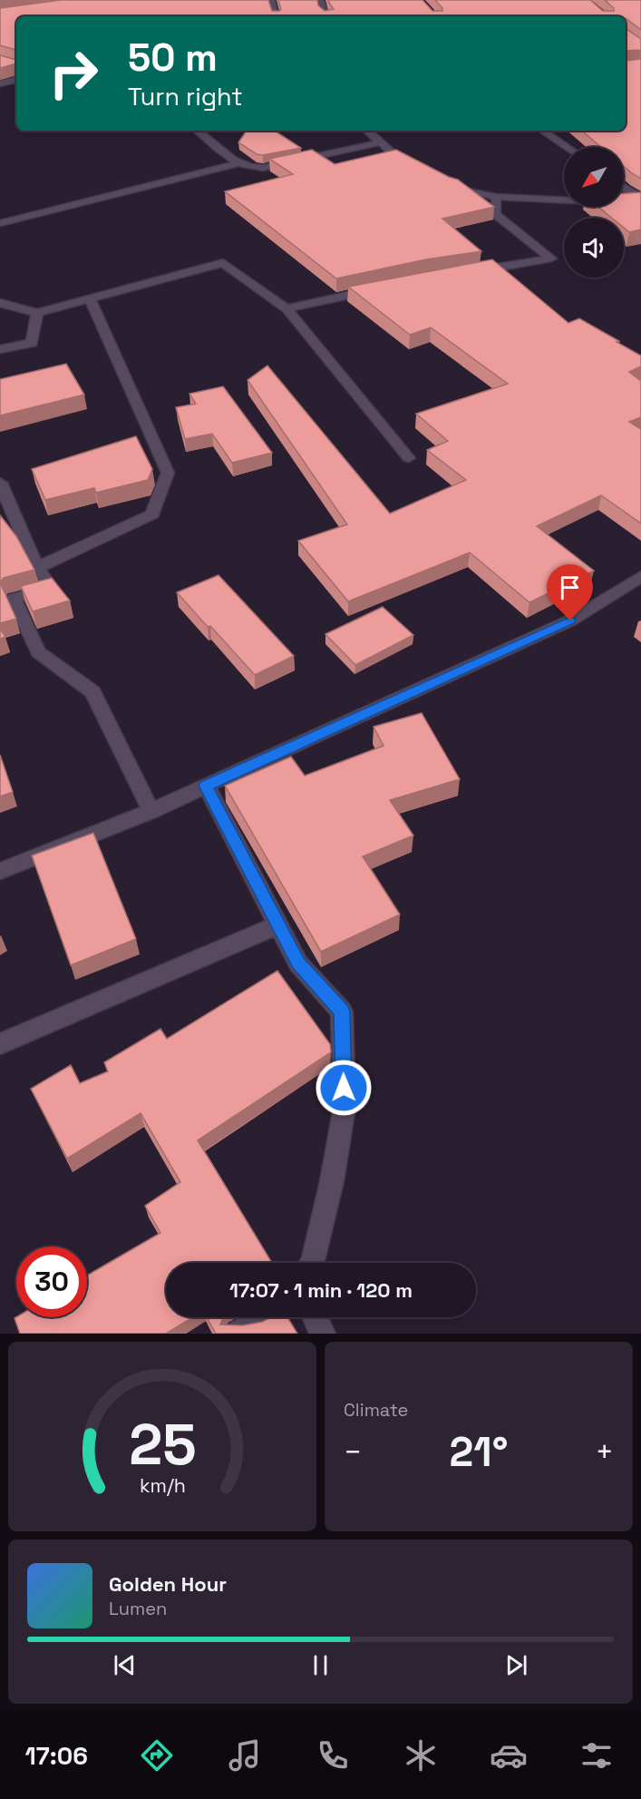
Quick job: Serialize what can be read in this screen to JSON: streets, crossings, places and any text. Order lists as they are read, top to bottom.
{
  "north": "bottom left",
  "page": {
    "turn": ["50 m", "Turn right"],
    "limit": "30",
    "trip": "17:07 · 1 min · 120 m",
    "tile": "Climate",
    "heat": ["−", "21°", "+"],
    "song": ["Golden Hour", "Lumen"],
    "tabs": "17:06",
    "gauge": ["25", "km/h"]
  }
}
